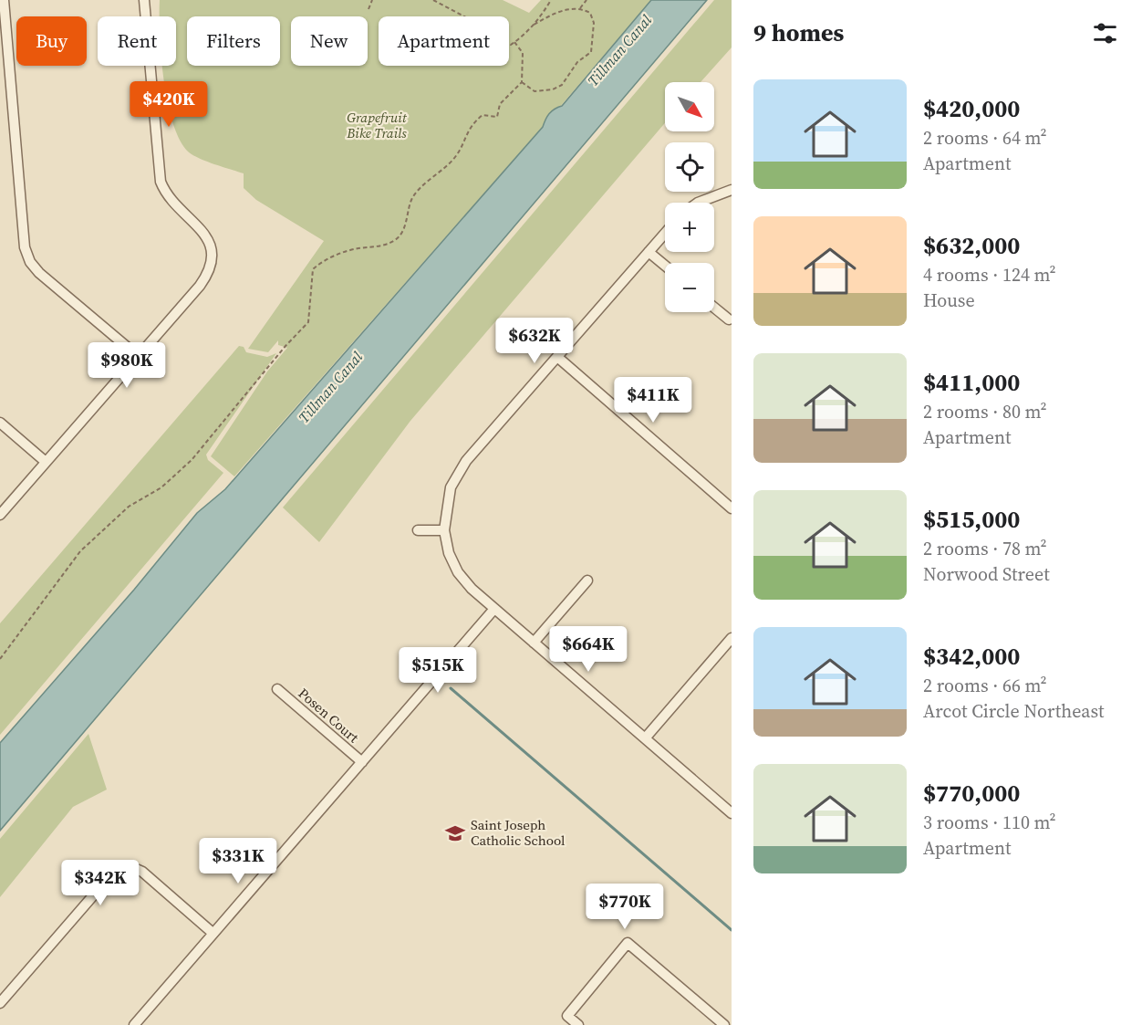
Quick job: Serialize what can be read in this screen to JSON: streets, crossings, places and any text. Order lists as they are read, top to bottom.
{
  "streets": {
    "street": ["Posen Court"]
  },
  "water": ["Tillman Canal"],
  "parks": ["Grapefruit Bike Trails"],
  "places": {
    "school or university": ["Saint Joseph Catholic School"]
  },
  "north": "bottom right",
  "page": {
    "heading": "9 homes",
    "chip": [
      "Buy",
      "Rent",
      "Filters",
      "New",
      "Apartment"
    ],
    "list": [
      {
        "name": "$420,000",
        "note": "2 rooms · 64 m² · Apartment"
      },
      {
        "name": "$632,000",
        "note": "4 rooms · 124 m² · House"
      },
      {
        "name": "$411,000",
        "note": "2 rooms · 80 m² · Apartment"
      },
      {
        "name": "$515,000",
        "note": "2 rooms · 78 m² · Norwood Street"
      },
      {
        "name": "$342,000",
        "note": "2 rooms · 66 m² · Arcot Circle Northeast"
      },
      {
        "name": "$770,000",
        "note": "3 rooms · 110 m² · Apartment"
      }
    ],
    "price": [
      "$420K",
      "$632K",
      "$980K",
      "$411K",
      "$664K",
      "$515K",
      "$331K",
      "$342K",
      "$770K"
    ],
    "map_buttons": ["+", "−"]
  }
}
